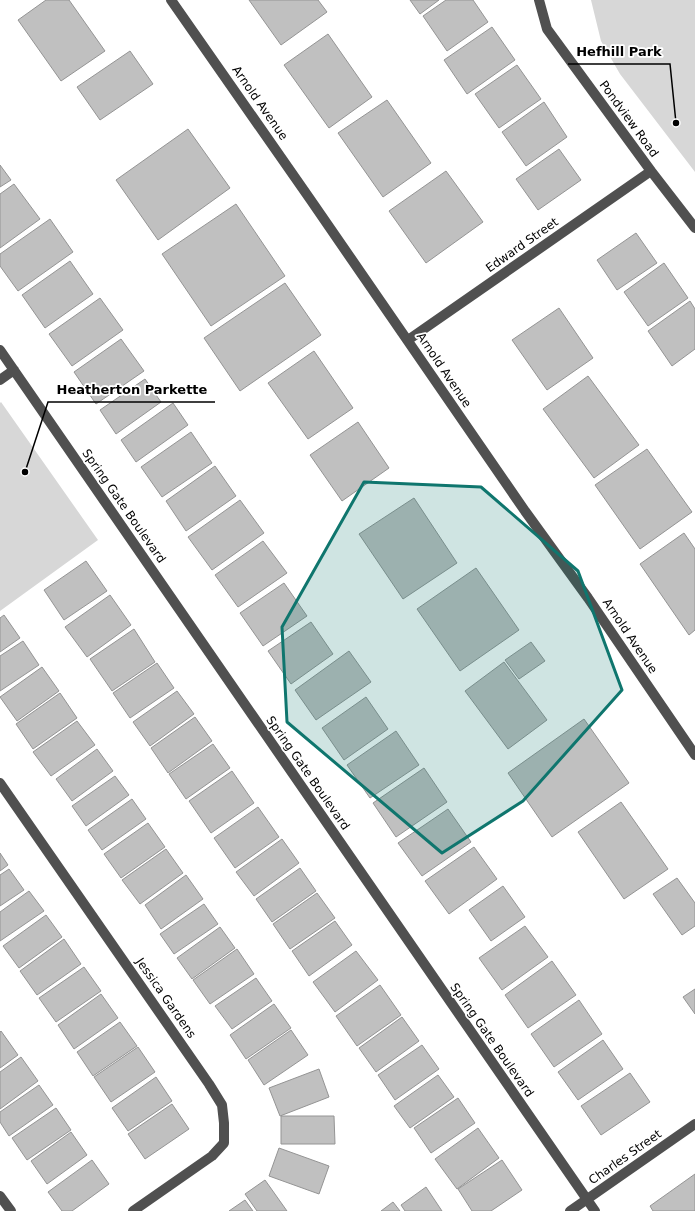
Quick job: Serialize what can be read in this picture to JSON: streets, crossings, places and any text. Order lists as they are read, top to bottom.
{
  "streets": {
    "street": [
      "Arnold Avenue",
      "Pondview Road",
      "Edward Street",
      "Spring Gate Boulevard",
      "Jessica Gardens",
      "Charles Street"
    ]
  },
  "crossings": [
    ["Arnold Avenue", "Edward Street"],
    ["Pondview Road", "Edward Street"],
    ["Spring Gate Boulevard", "Charles Street"]
  ],
  "places": ["Hefhill Park", "Heatherton Parkette"]
}
